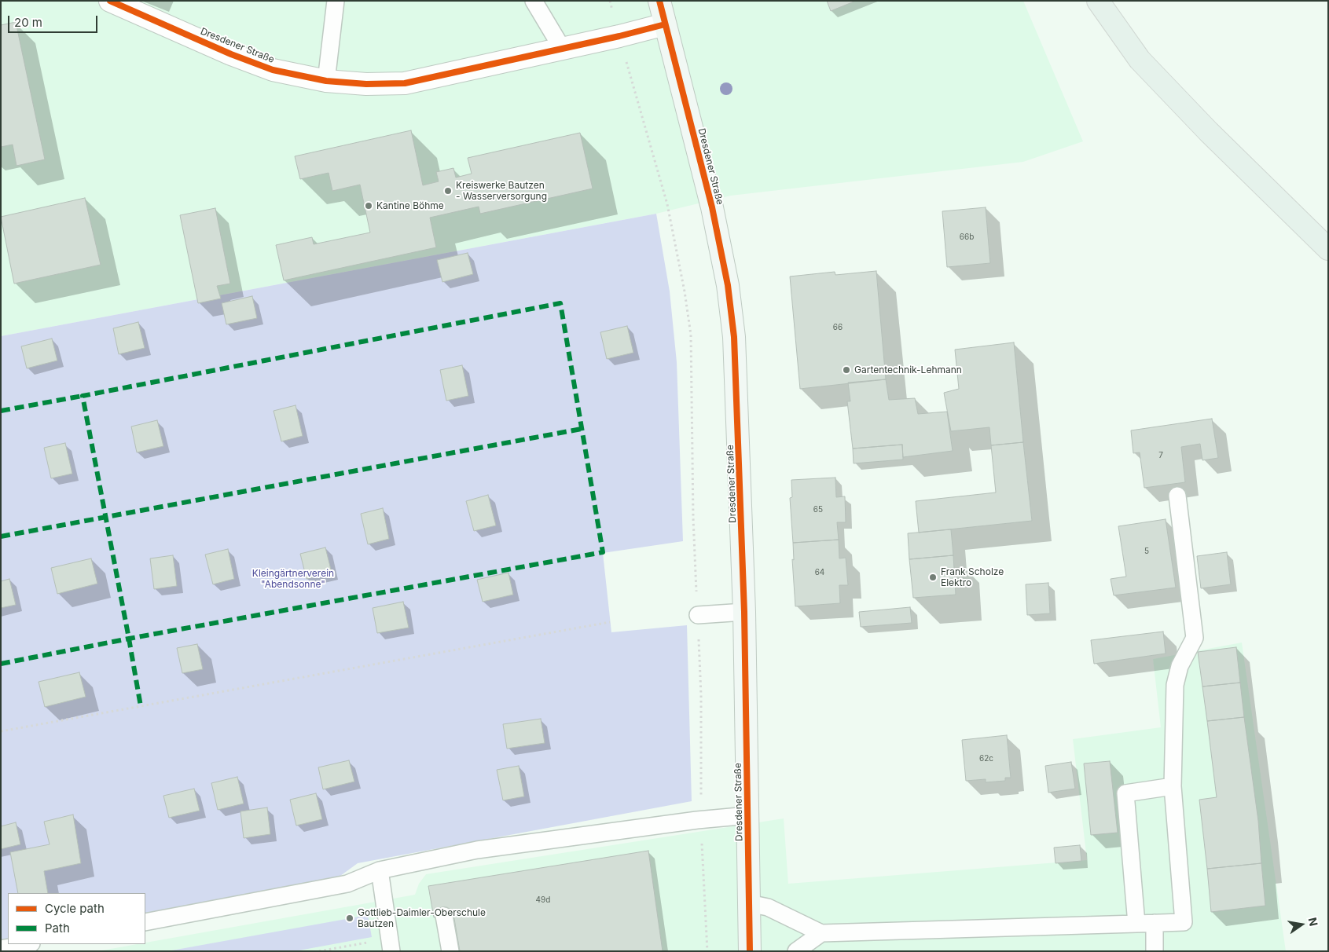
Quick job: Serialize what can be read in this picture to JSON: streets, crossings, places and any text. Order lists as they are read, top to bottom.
{
  "streets": {
    "main road": ["Dresdener Straße"]
  },
  "parks": ["Kleingärtnerverein \"Abendsonne\""],
  "places": [
    "Kreiswerke Bautzen - Wasserversorgung",
    "Kantine Böhme",
    "Gartentechnik-Lehmann",
    "Frank Scholze Elektro",
    "Gottlieb-Daimler-Oberschule Bautzen"
  ],
  "house_numbers": [
    "66b",
    "66",
    "7",
    "65",
    "5",
    "64",
    "62c",
    "49d"
  ],
  "legend": ["Cycle path", "Path"],
  "scale_bar": "20 m",
  "north": "right"
}
